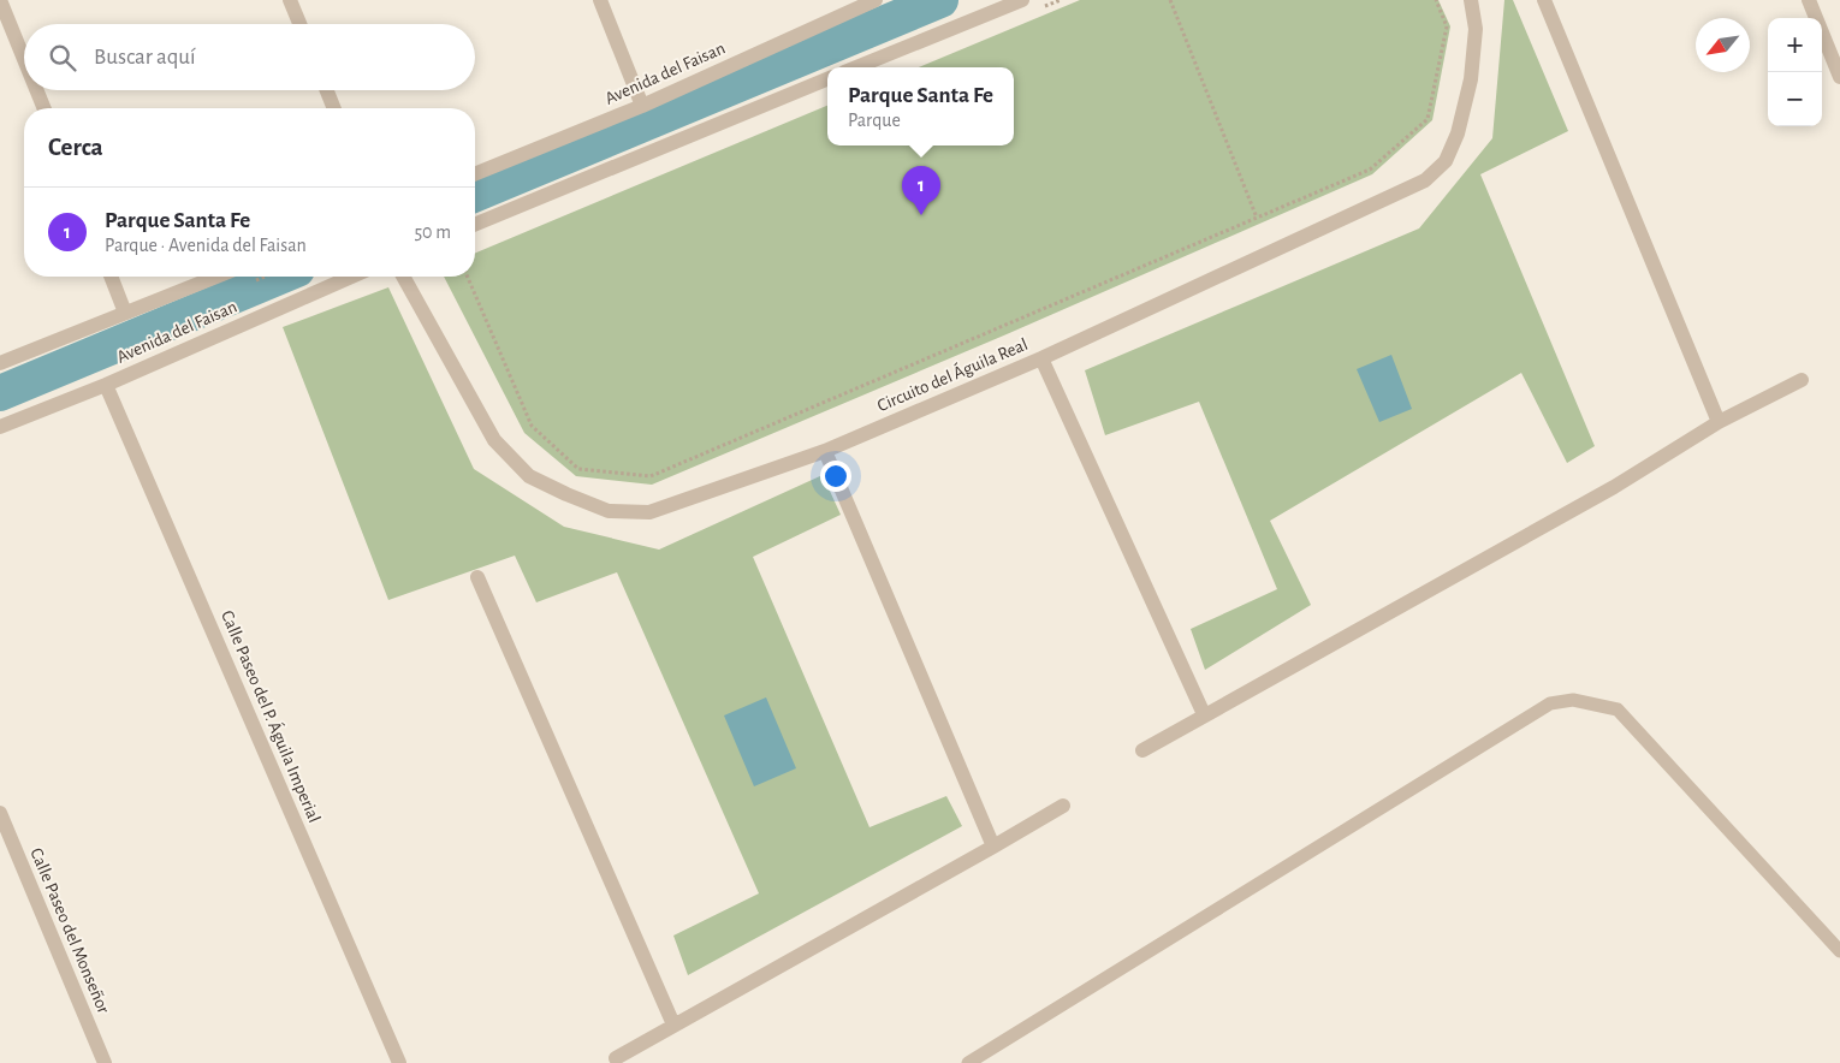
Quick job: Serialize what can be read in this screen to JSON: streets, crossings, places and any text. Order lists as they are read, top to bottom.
{
  "streets": {
    "street": [
      "Avenida del Faisan",
      "Circuito del Águila Real",
      "Calle Paseo del P. Águila Imperial",
      "Calle Paseo del Monseñor"
    ]
  },
  "crossings": [
    ["Avenida del Faisan", "Calle Paseo del P. Águila Imperial"]
  ],
  "north": "bottom left",
  "page": {
    "map_buttons": ["+", "−"],
    "search": "Buscar aquí",
    "popup": ["Parque Santa Fe", "Parque"],
    "heading": "Cerca",
    "pins": "1",
    "list": [
      {
        "mark": "1",
        "name": "Parque Santa Fe",
        "note": "Parque · Avenida del Faisan",
        "value": "50 m"
      }
    ]
  }
}
